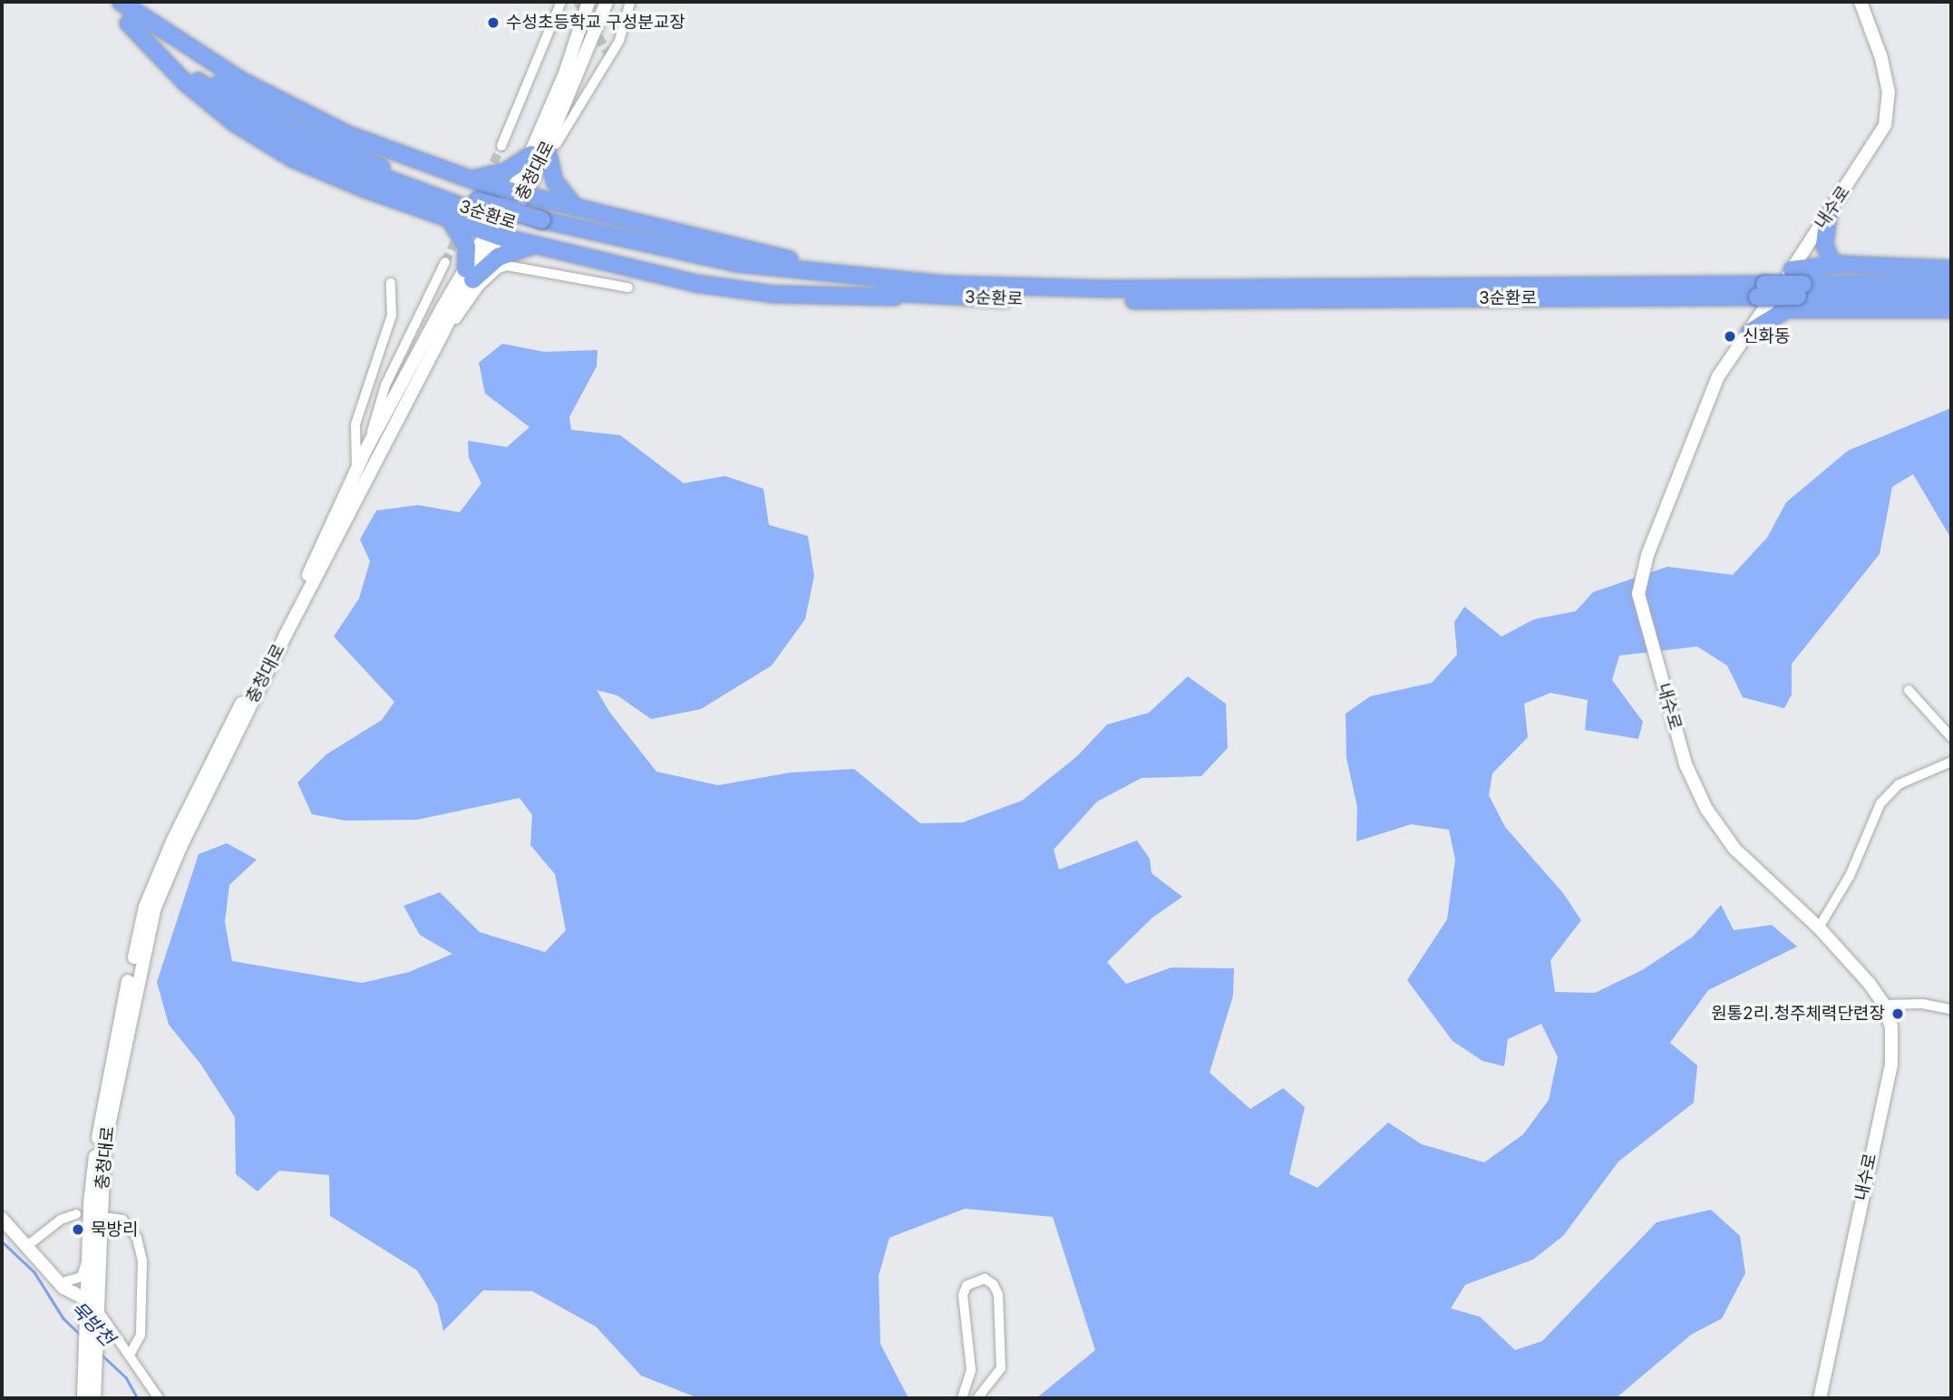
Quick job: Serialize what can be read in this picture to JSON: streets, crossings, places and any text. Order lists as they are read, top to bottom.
{
  "streets": {
    "highway": ["3순환로"],
    "main road": ["충청대로", "내수로"]
  },
  "crossings": [
    ["내수로", "3순환로"]
  ],
  "water": ["묵방천"],
  "places": [
    "수성초등학교 구성분교장",
    "신화동",
    "원통2리.청주체력단련장",
    "묵방리"
  ]
}
